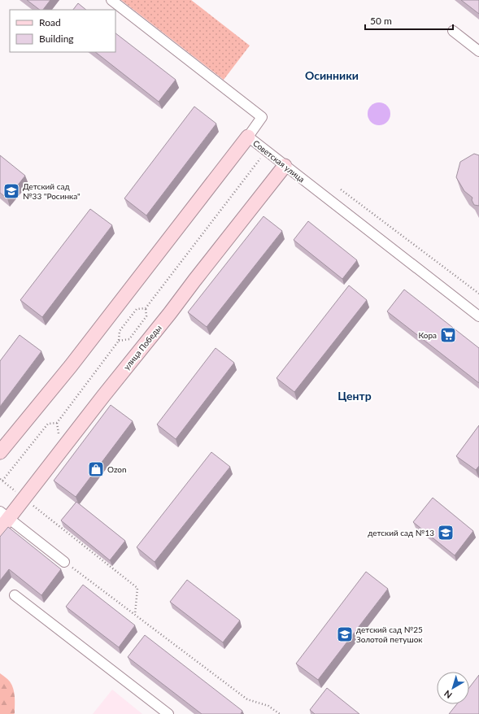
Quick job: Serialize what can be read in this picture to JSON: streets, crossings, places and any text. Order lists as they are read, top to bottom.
{
  "streets": {
    "street": ["Советская улица", "улица Победы"]
  },
  "crossings": [
    ["Советская улица", "улица Победы"]
  ],
  "districts": ["Осинники", "Центр"],
  "places": {
    "school or university": ["Детский сад №33 \"Росинка\"", "детский сад №13", "детский сад №25 Золотой петушок"],
    "supermarket": ["Кора"],
    "shop": ["Ozon"]
  },
  "legend": ["Road", "Building"],
  "scale_bar": "50 m",
  "north": "bottom left"
}
